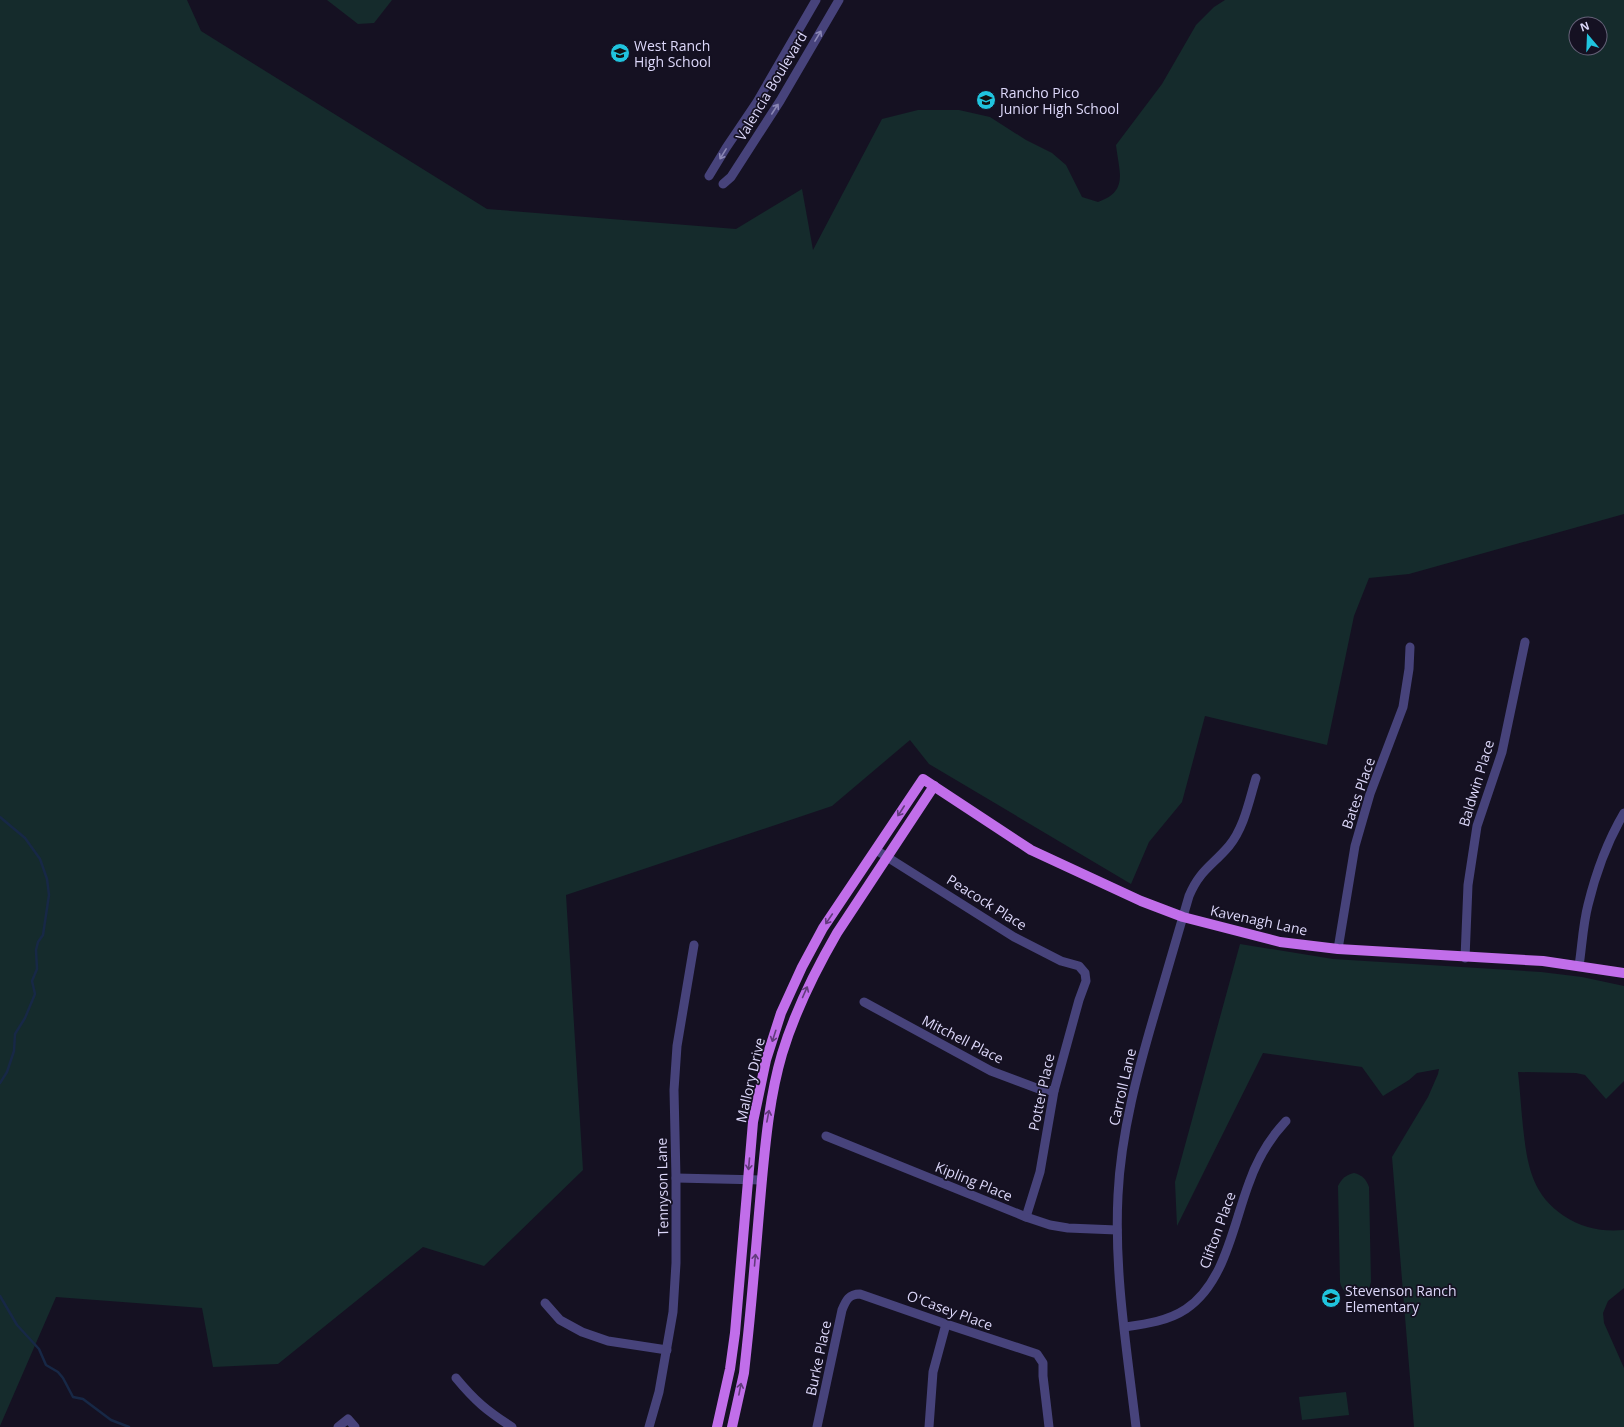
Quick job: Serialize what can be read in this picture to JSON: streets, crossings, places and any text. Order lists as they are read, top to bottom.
{
  "streets": {
    "main road": ["Kavenagh Lane", "Mallory Drive"],
    "street": [
      "Valencia Boulevard",
      "Baldwin Place",
      "Bates Place",
      "Peacock Place",
      "Mitchell Place",
      "Carroll Lane",
      "Potter Place",
      "Kipling Place",
      "Tennyson Lane",
      "Clifton Place",
      "O'Casey Place",
      "Burke Place"
    ]
  },
  "crossings": [
    ["Baldwin Place", "Kavenagh Lane"],
    ["Bates Place", "Kavenagh Lane"],
    ["Peacock Place", "Mallory Drive"],
    ["Peacock Place", "Potter Place"],
    ["Kavenagh Lane", "Mallory Drive"],
    ["Kavenagh Lane", "Carroll Lane"],
    ["Mitchell Place", "Potter Place"],
    ["Carroll Lane", "Kipling Place"],
    ["Carroll Lane", "Clifton Place"],
    ["Potter Place", "Kipling Place"],
    ["O'Casey Place", "Burke Place"]
  ],
  "places": {
    "school or university": ["West Ranch High School", "Rancho Pico Junior High School", "Stevenson Ranch Elementary"]
  },
  "north": "top"
}
